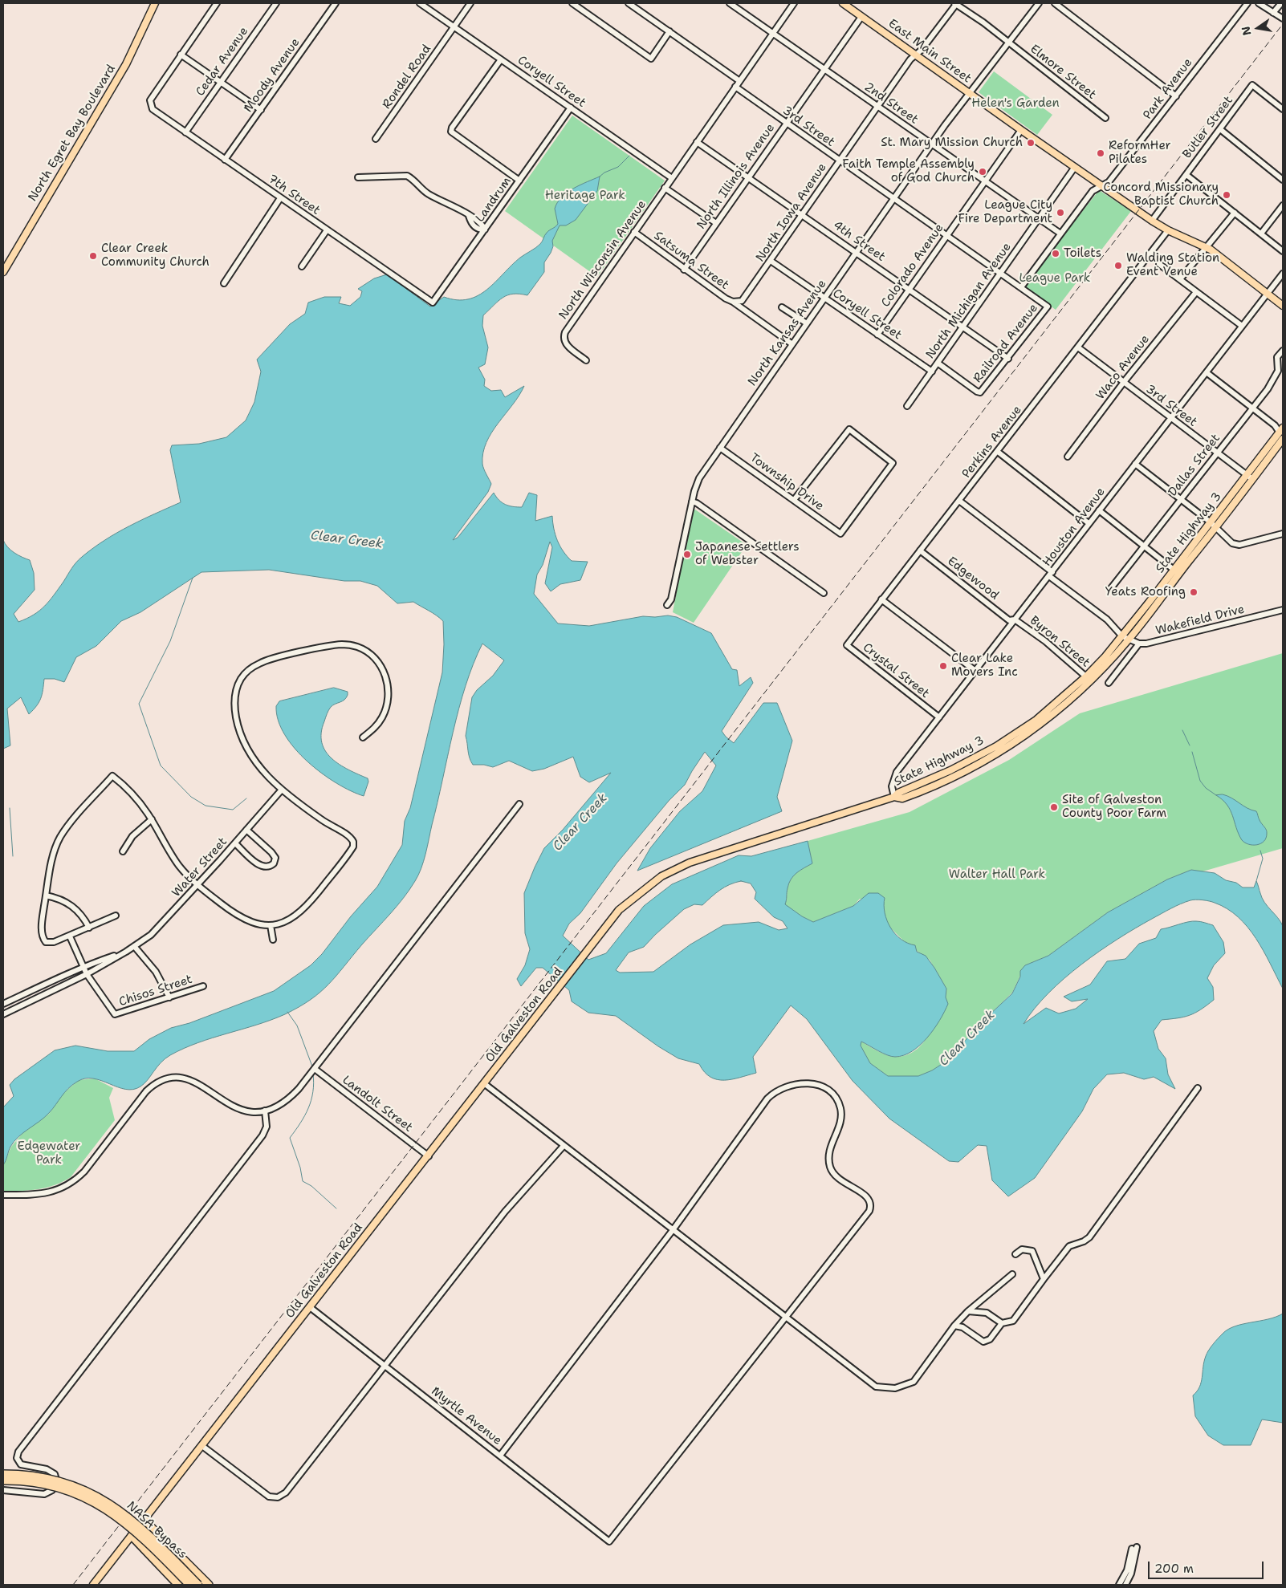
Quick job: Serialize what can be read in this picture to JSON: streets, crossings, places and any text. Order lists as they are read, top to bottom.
{
  "streets": {
    "highway": ["NASA Bypass"],
    "main road": [
      "East Main Street",
      "North Egret Bay Boulevard",
      "State Highway 3",
      "Old Galveston Road"
    ],
    "street": [
      "Cedar Avenue",
      "Elmore Street",
      "Moody Avenue",
      "Rondel Road",
      "Coryell Street",
      "Park Avenue",
      "2nd Street",
      "3rd Street",
      "Butler Street",
      "North Illinois Avenue",
      "7th Street",
      "Landrum",
      "North Iowa Avenue",
      "4th Street",
      "North Wisconsin Avenue",
      "Satsuma Street",
      "Colorado Avenue",
      "North Michigan Avenue",
      "North Kansas Avenue",
      "Railroad Avenue",
      "Waco Avenue",
      "Perkins Avenue",
      "Dallas Street",
      "Township Drive",
      "Houston Avenue",
      "Edgewood",
      "Wakefield Drive",
      "Byron Street",
      "Crystal Street",
      "Water Street",
      "Chisos Street",
      "Landolt Street",
      "Myrtle Avenue"
    ]
  },
  "crossings": [
    ["East Main Street", "Park Avenue"],
    ["East Main Street", "Butler Street"],
    ["East Main Street", "North Illinois Avenue"],
    ["East Main Street", "North Iowa Avenue"],
    ["East Main Street", "Colorado Avenue"],
    ["East Main Street", "North Michigan Avenue"],
    ["East Main Street", "North Kansas Avenue"],
    ["East Main Street", "Perkins Avenue"],
    ["East Main Street", "Houston Avenue"],
    ["Cedar Avenue", "7th Street"],
    ["Elmore Street", "North Iowa Avenue"],
    ["Elmore Street", "North Kansas Avenue"],
    ["Moody Avenue", "7th Street"],
    ["Rondel Road", "Coryell Street"],
    ["Coryell Street", "Landrum"],
    ["Coryell Street", "North Iowa Avenue"],
    ["Coryell Street", "North Wisconsin Avenue"],
    ["Coryell Street", "Colorado Avenue"],
    ["Coryell Street", "North Michigan Avenue"],
    ["Coryell Street", "North Kansas Avenue"],
    ["Park Avenue", "2nd Street"],
    ["Park Avenue", "3rd Street"],
    ["2nd Street", "North Illinois Avenue"],
    ["2nd Street", "North Iowa Avenue"],
    ["2nd Street", "Colorado Avenue"],
    ["2nd Street", "North Michigan Avenue"],
    ["2nd Street", "North Kansas Avenue"],
    ["3rd Street", "North Illinois Avenue"],
    ["3rd Street", "North Iowa Avenue"],
    ["3rd Street", "Colorado Avenue"],
    ["3rd Street", "North Michigan Avenue"],
    ["3rd Street", "North Kansas Avenue"],
    ["3rd Street", "Railroad Avenue"],
    ["3rd Street", "Waco Avenue"],
    ["3rd Street", "Perkins Avenue"],
    ["3rd Street", "Dallas Street"],
    ["3rd Street", "Houston Avenue"],
    ["3rd Street", "State Highway 3"],
    ["North Illinois Avenue", "4th Street"],
    ["North Illinois Avenue", "Satsuma Street"],
    ["7th Street", "Landrum"],
    ["North Iowa Avenue", "4th Street"],
    ["North Iowa Avenue", "Satsuma Street"],
    ["4th Street", "Colorado Avenue"],
    ["4th Street", "North Michigan Avenue"],
    ["4th Street", "North Kansas Avenue"],
    ["4th Street", "Railroad Avenue"],
    ["North Wisconsin Avenue", "Satsuma Street"],
    ["Satsuma Street", "North Kansas Avenue"],
    ["North Michigan Avenue", "Railroad Avenue"],
    ["North Kansas Avenue", "Township Drive"],
    ["Perkins Avenue", "Edgewood"],
    ["Perkins Avenue", "Crystal Street"],
    ["Houston Avenue", "State Highway 3"],
    ["Houston Avenue", "Edgewood"],
    ["Houston Avenue", "Byron Street"],
    ["Houston Avenue", "Crystal Street"],
    ["State Highway 3", "Wakefield Drive"],
    ["State Highway 3", "Byron Street"],
    ["State Highway 3", "Old Galveston Road"],
    ["Edgewood", "Byron Street"],
    ["Water Street", "Chisos Street"],
    ["Old Galveston Road", "Landolt Street"],
    ["Old Galveston Road", "Myrtle Avenue"]
  ],
  "water": ["Clear Creek"],
  "parks": [
    "Helen's Garden",
    "Heritage Park",
    "League Park",
    "Walter Hall Park",
    "Edgewater Park"
  ],
  "places": [
    "St. Mary Mission Church",
    "ReformHer Pilates",
    "Faith Temple Assembly of God Church",
    "Concord Missionary Baptist Church",
    "League City Fire Department",
    "Toilets",
    "Clear Creek Community Church",
    "Walding Station Event Venue",
    "Japanese Settlers of Webster",
    "Yeats Roofing",
    "Clear Lake Movers Inc",
    "Site of Galveston County Poor Farm"
  ],
  "scale_bar": "200 m",
  "north": "left"
}
